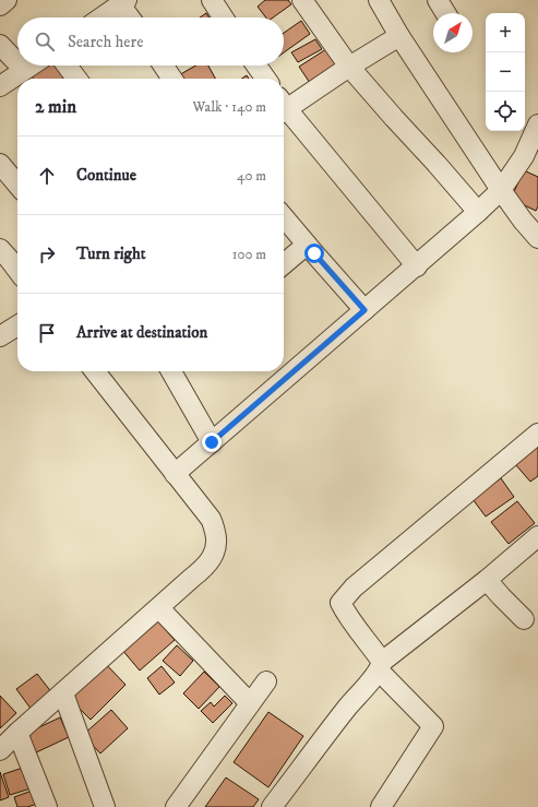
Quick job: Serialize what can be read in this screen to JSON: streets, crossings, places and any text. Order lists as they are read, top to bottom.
{
  "north": "top right",
  "page": {
    "map_buttons": ["+", "−"],
    "search": "Search here",
    "heading": ["2 min", "Walk · 140 m"],
    "list": [
      ["Continue", "40 m"],
      ["Turn right", "100 m"],
      "Arrive at destination"
    ]
  }
}
